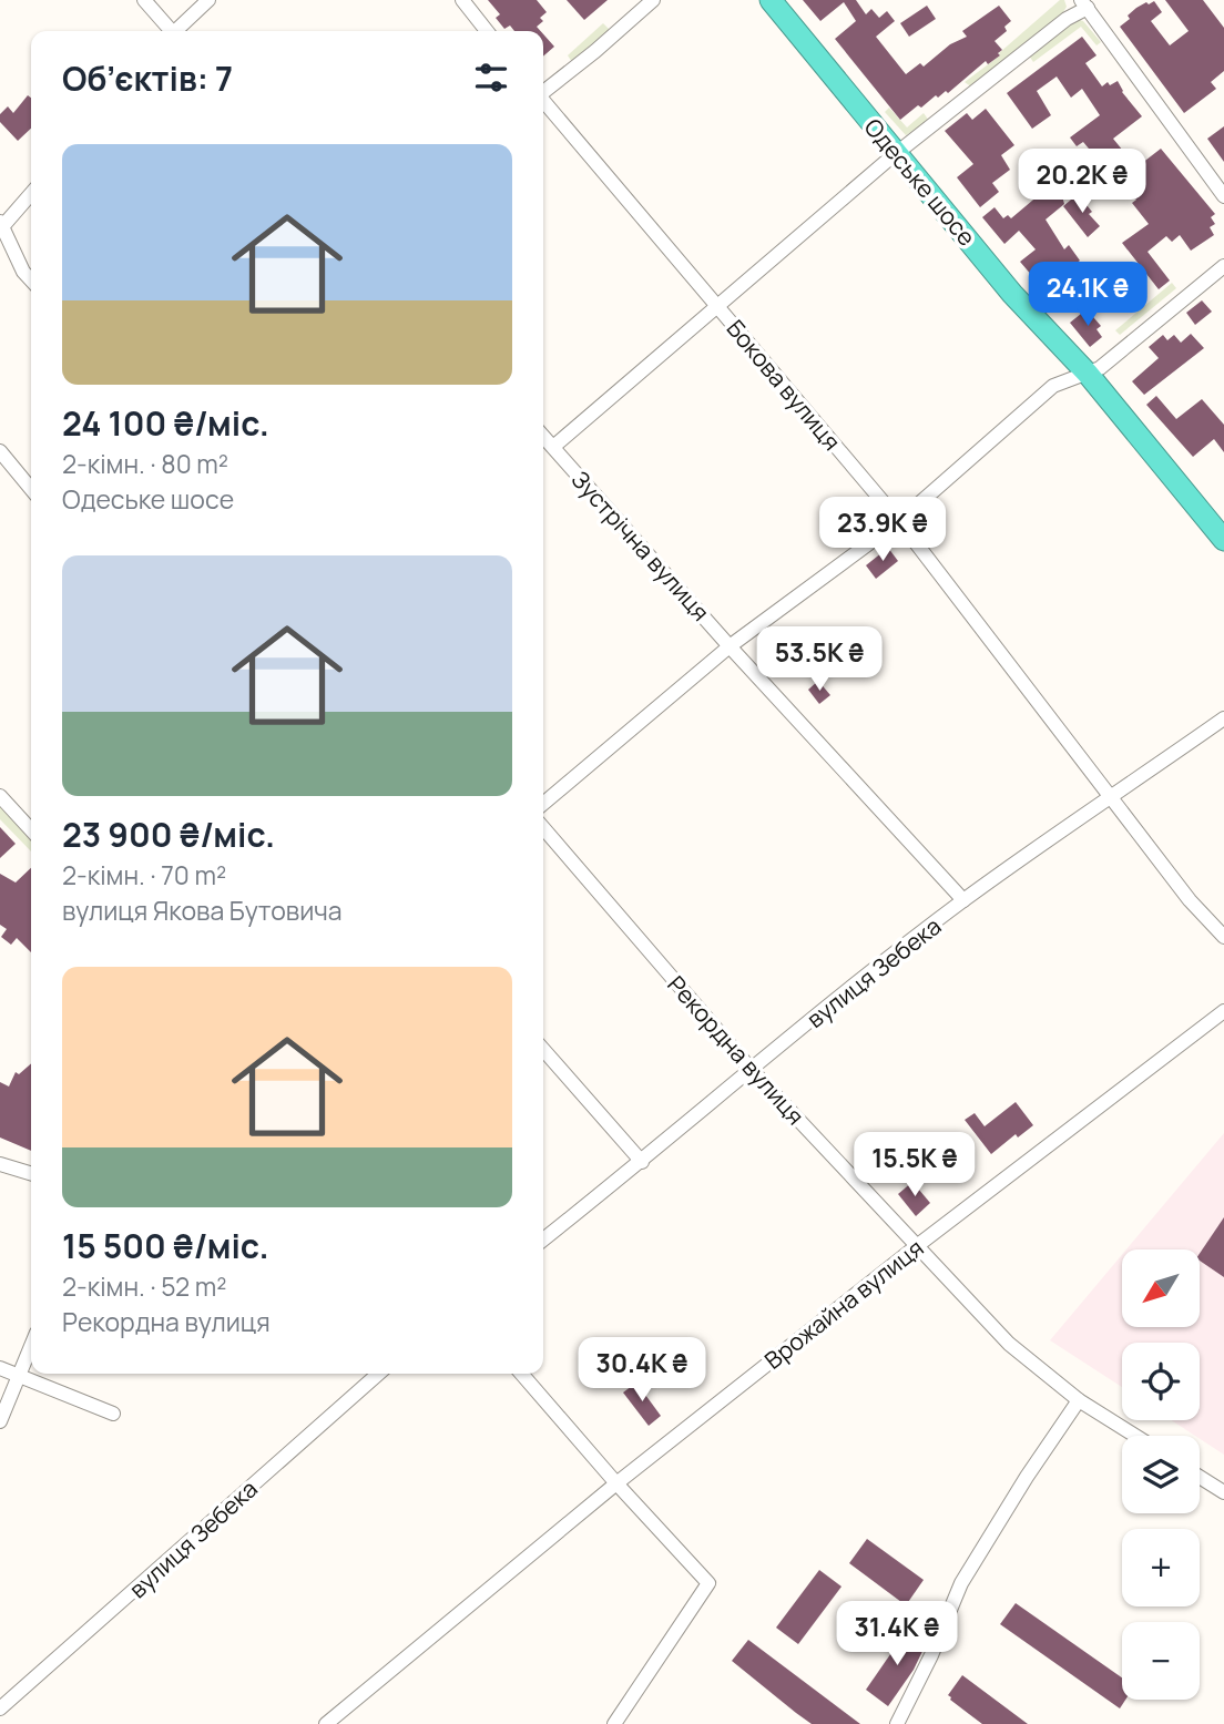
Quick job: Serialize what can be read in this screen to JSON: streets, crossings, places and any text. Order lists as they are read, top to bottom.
{
  "streets": {
    "highway": ["Одеське шосе"],
    "street": [
      "Бокова вулиця",
      "Зустрічна вулиця",
      "вулиця Зебека",
      "Рекордна вулиця",
      "Врожайна вулиця"
    ]
  },
  "crossings": [
    ["Бокова вулиця", "вулиця Зебека"],
    ["Зустрічна вулиця", "вулиця Зебека"],
    ["вулиця Зебека", "Рекордна вулиця"],
    ["Рекордна вулиця", "Врожайна вулиця"]
  ],
  "north": "bottom left",
  "page": {
    "heading": "Об’єктів: 7",
    "list": [
      {
        "name": "24 100 ₴/міс.",
        "note": "2-кімн. · 80 m² · Одеське шосе"
      },
      {
        "name": "23 900 ₴/міс.",
        "note": "2-кімн. · 70 m² · вулиця Якова Бутовича"
      },
      {
        "name": "15 500 ₴/міс.",
        "note": "2-кімн. · 52 m² · Рекордна вулиця"
      }
    ],
    "price": [
      "20.2K ₴",
      "24.1K ₴",
      "23.9K ₴",
      "53.5K ₴",
      "15.5K ₴",
      "30.4K ₴",
      "31.4K ₴"
    ],
    "map_buttons": ["+", "−"]
  }
}
